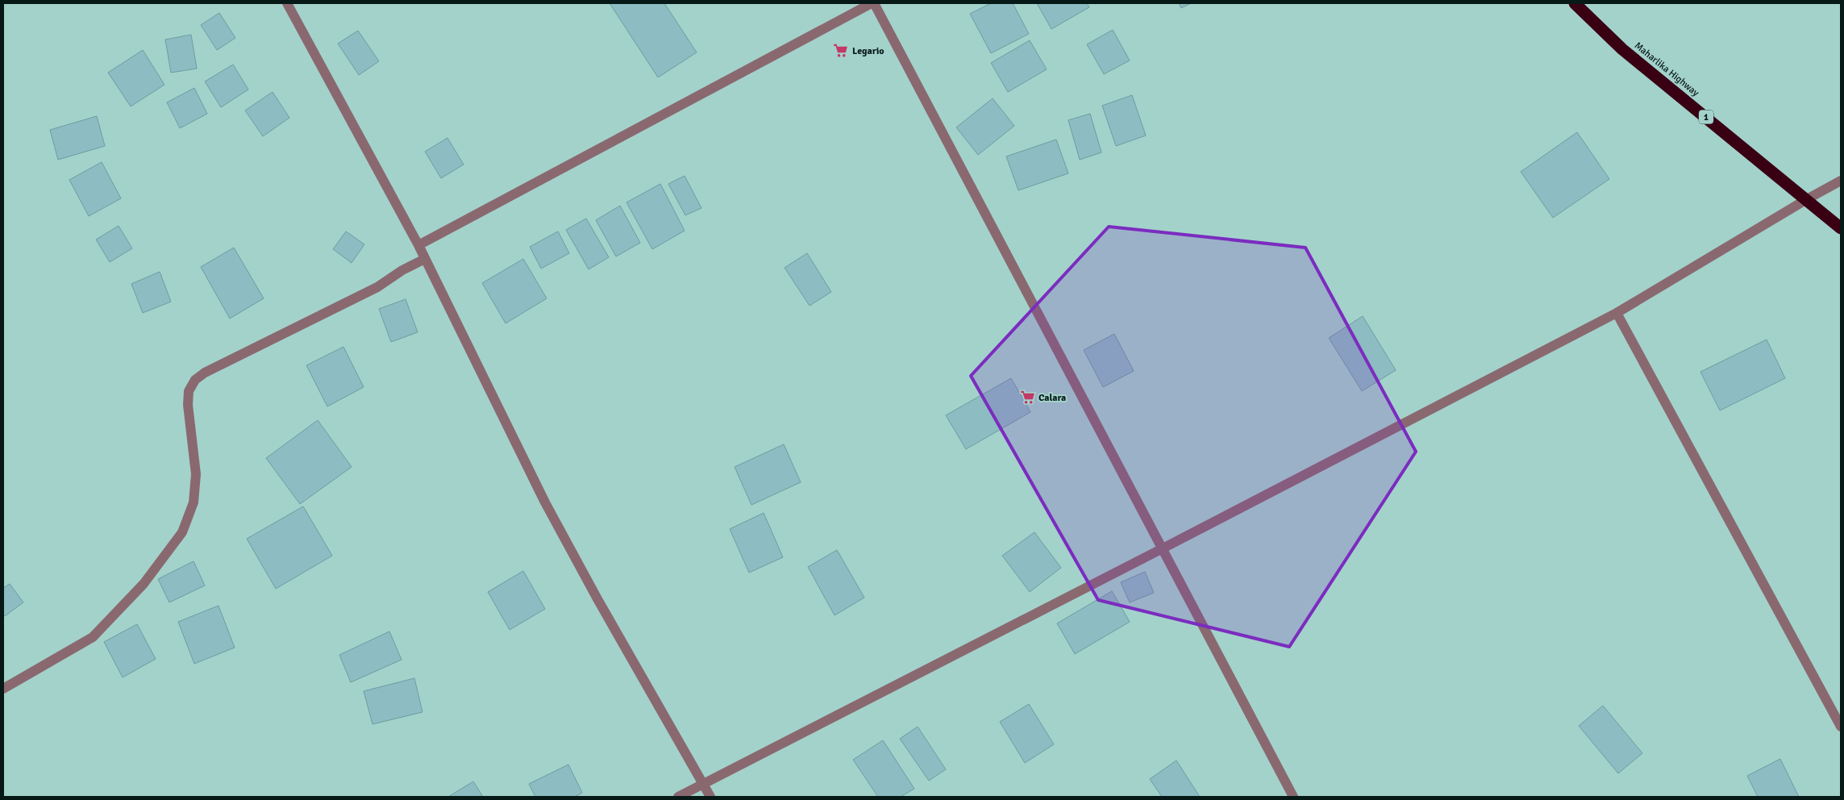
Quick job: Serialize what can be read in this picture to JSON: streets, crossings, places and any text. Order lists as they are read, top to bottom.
{
  "streets": {
    "highway": ["Maharlika Highway", "1"]
  },
  "places": {
    "supermarket": ["Legario", "Calara"]
  }
}
